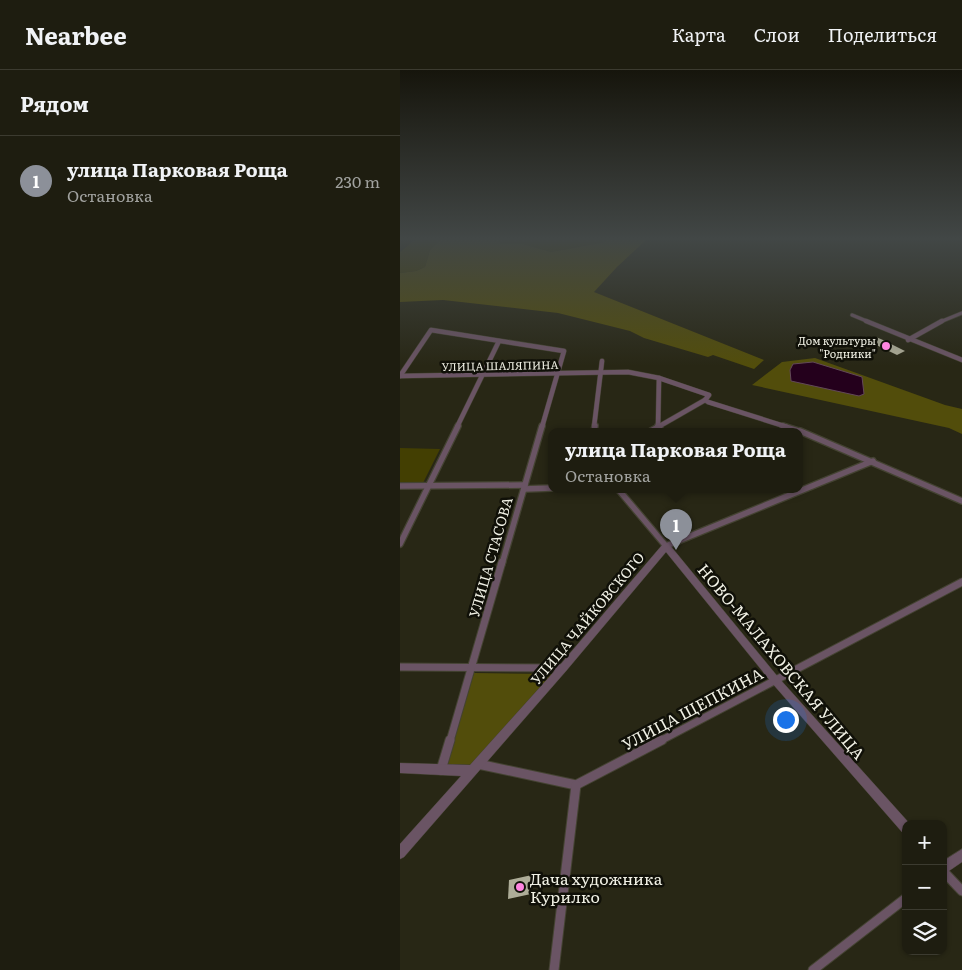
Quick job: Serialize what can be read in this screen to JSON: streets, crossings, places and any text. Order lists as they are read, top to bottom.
{
  "streets": {
    "street": [
      "УЛИЦА ШАЛЯПИНА",
      "УЛИЦА СТАСОВА",
      "УЛИЦА ЧАЙКОВСКОГО",
      "НОВО-МАЛАХОВСКАЯ УЛИЦА",
      "УЛИЦА ЩЕПКИНА"
    ]
  },
  "crossings": [
    ["УЛИЦА ШАЛЯПИНА", "УЛИЦА СТАСОВА"],
    ["УЛИЦА ЧАЙКОВСКОГО", "НОВО-МАЛАХОВСКАЯ УЛИЦА"],
    ["НОВО-МАЛАХОВСКАЯ УЛИЦА", "УЛИЦА ЩЕПКИНА"]
  ],
  "places": ["Дом культуры \"Родники\"", "Дача художника Курилко"],
  "page": {
    "header": "Nearbee",
    "nav": ["Карта", "Слои", "Поделиться"],
    "heading": "Рядом",
    "list": [
      {
        "mark": "1",
        "name": "улица Парковая Роща",
        "note": "Остановка",
        "value": "230 m"
      }
    ],
    "popup": ["улица Парковая Роща", "Остановка"],
    "pins": "1",
    "map_buttons": ["+", "−"]
  }
}
